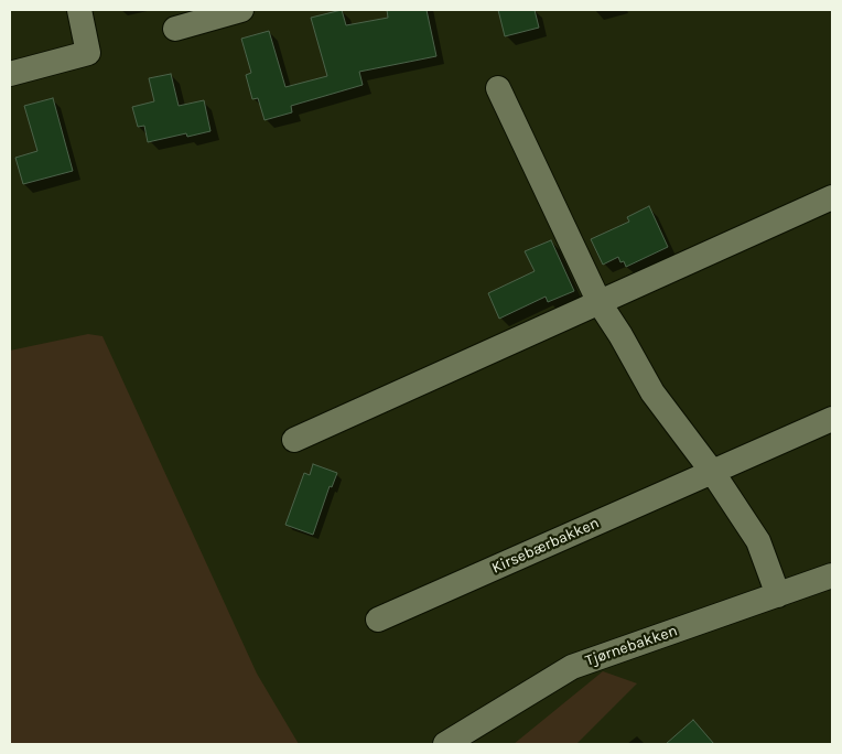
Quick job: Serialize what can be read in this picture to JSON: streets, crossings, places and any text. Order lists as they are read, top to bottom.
{
  "streets": {
    "street": ["Kirsebærbakken", "Tjørnebakken"]
  }
}
